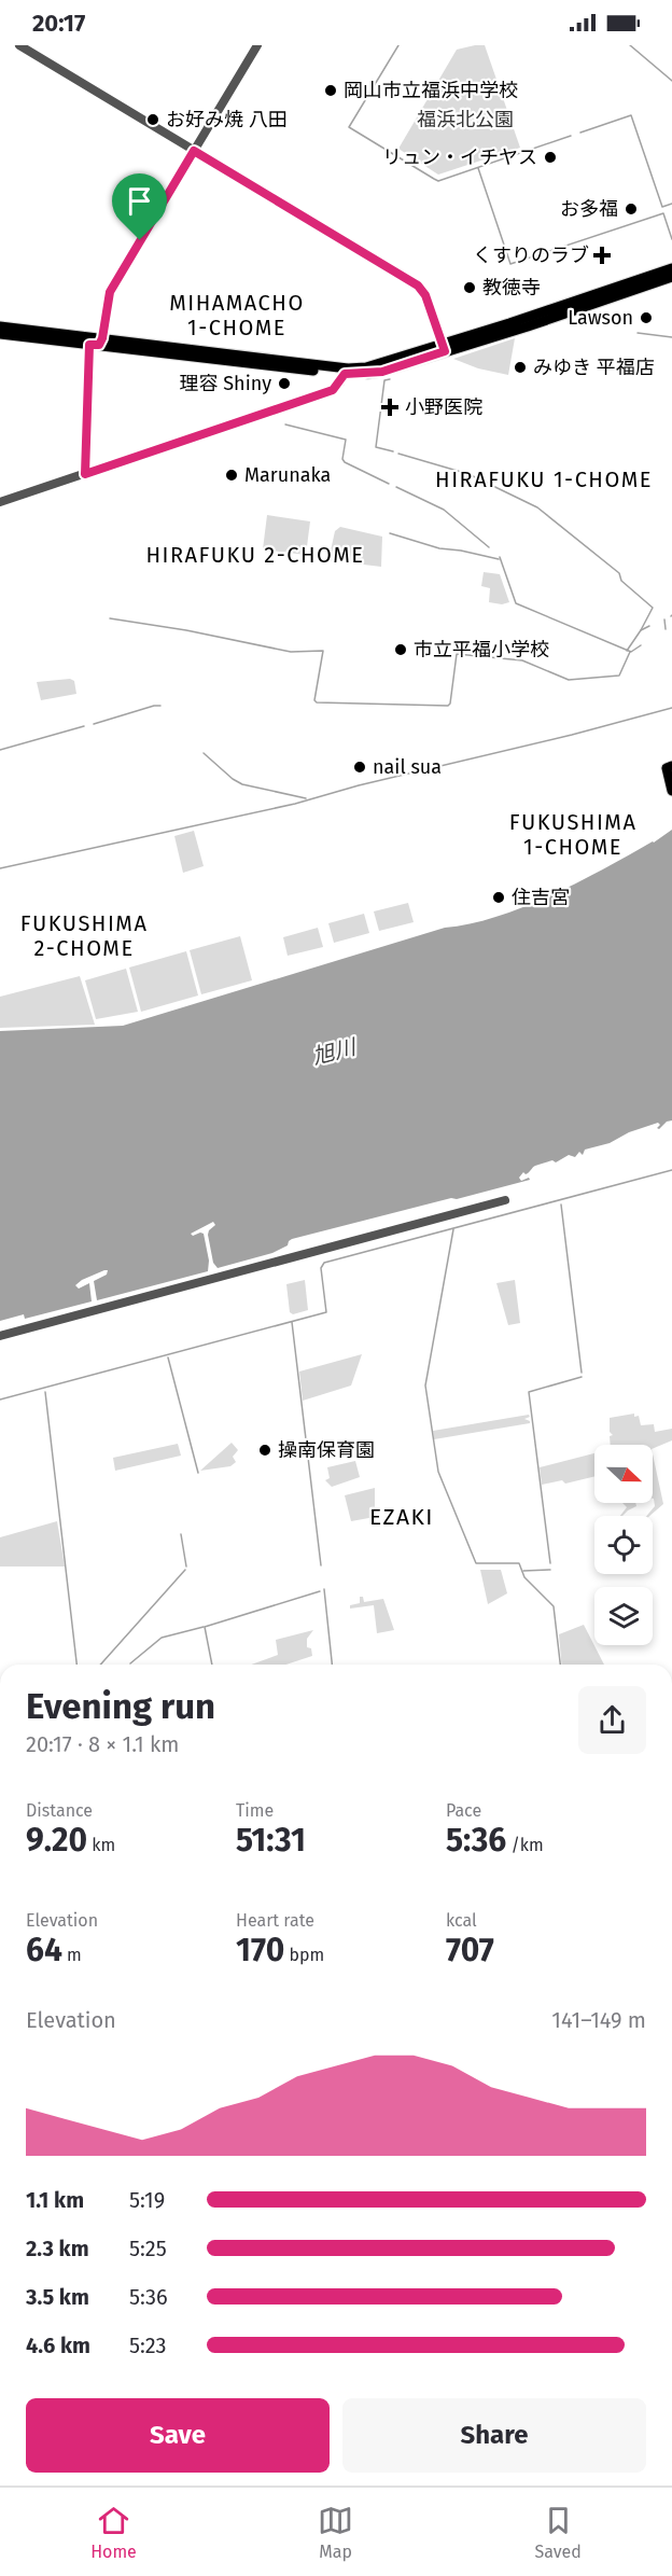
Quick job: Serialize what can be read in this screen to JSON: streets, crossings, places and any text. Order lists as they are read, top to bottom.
{
  "districts": [
    "MIHAMACHO 1-CHOME",
    "HIRAFUKU 1-CHOME",
    "HIRAFUKU 2-CHOME",
    "FUKUSHIMA 1-CHOME",
    "FUKUSHIMA 2-CHOME",
    "EZAKI"
  ],
  "water": ["旭川"],
  "parks": ["福浜北公園"],
  "places": {
    "other": [
      "岡山市立福浜中学校",
      "お好み焼 八田",
      "リュン・イチヤス",
      "お多福",
      "教徳寺",
      "Lawson",
      "みゆき 平福店",
      "理容 Shiny",
      "Marunaka",
      "市立平福小学校",
      "nail sua",
      "住吉宮",
      "操南保育園"
    ],
    "health": ["くすりのラブ", "小野医院"]
  },
  "north": "right",
  "page": {
    "status": "20:17",
    "heading": ["Evening run", "20:17 · 8 × 1.1 km"],
    "stats": [
      ["Distance", "9.20 km"],
      ["Time", "51:31"],
      ["Pace", "5:36 /km"],
      ["Elevation", "64 m"],
      ["Heart rate", "170 bpm"],
      ["kcal", "707"]
    ],
    "chart": ["Elevation", "141–149 m"],
    "list": [
      {
        "name": "1.1 km",
        "note": "5:19"
      },
      {
        "name": "2.3 km",
        "note": "5:25"
      },
      {
        "name": "3.5 km",
        "note": "5:36"
      },
      {
        "name": "4.6 km",
        "note": "5:23"
      }
    ],
    "buttons": ["Save", "Share"],
    "tabs": ["Home", "Map", "Saved"]
  }
}
